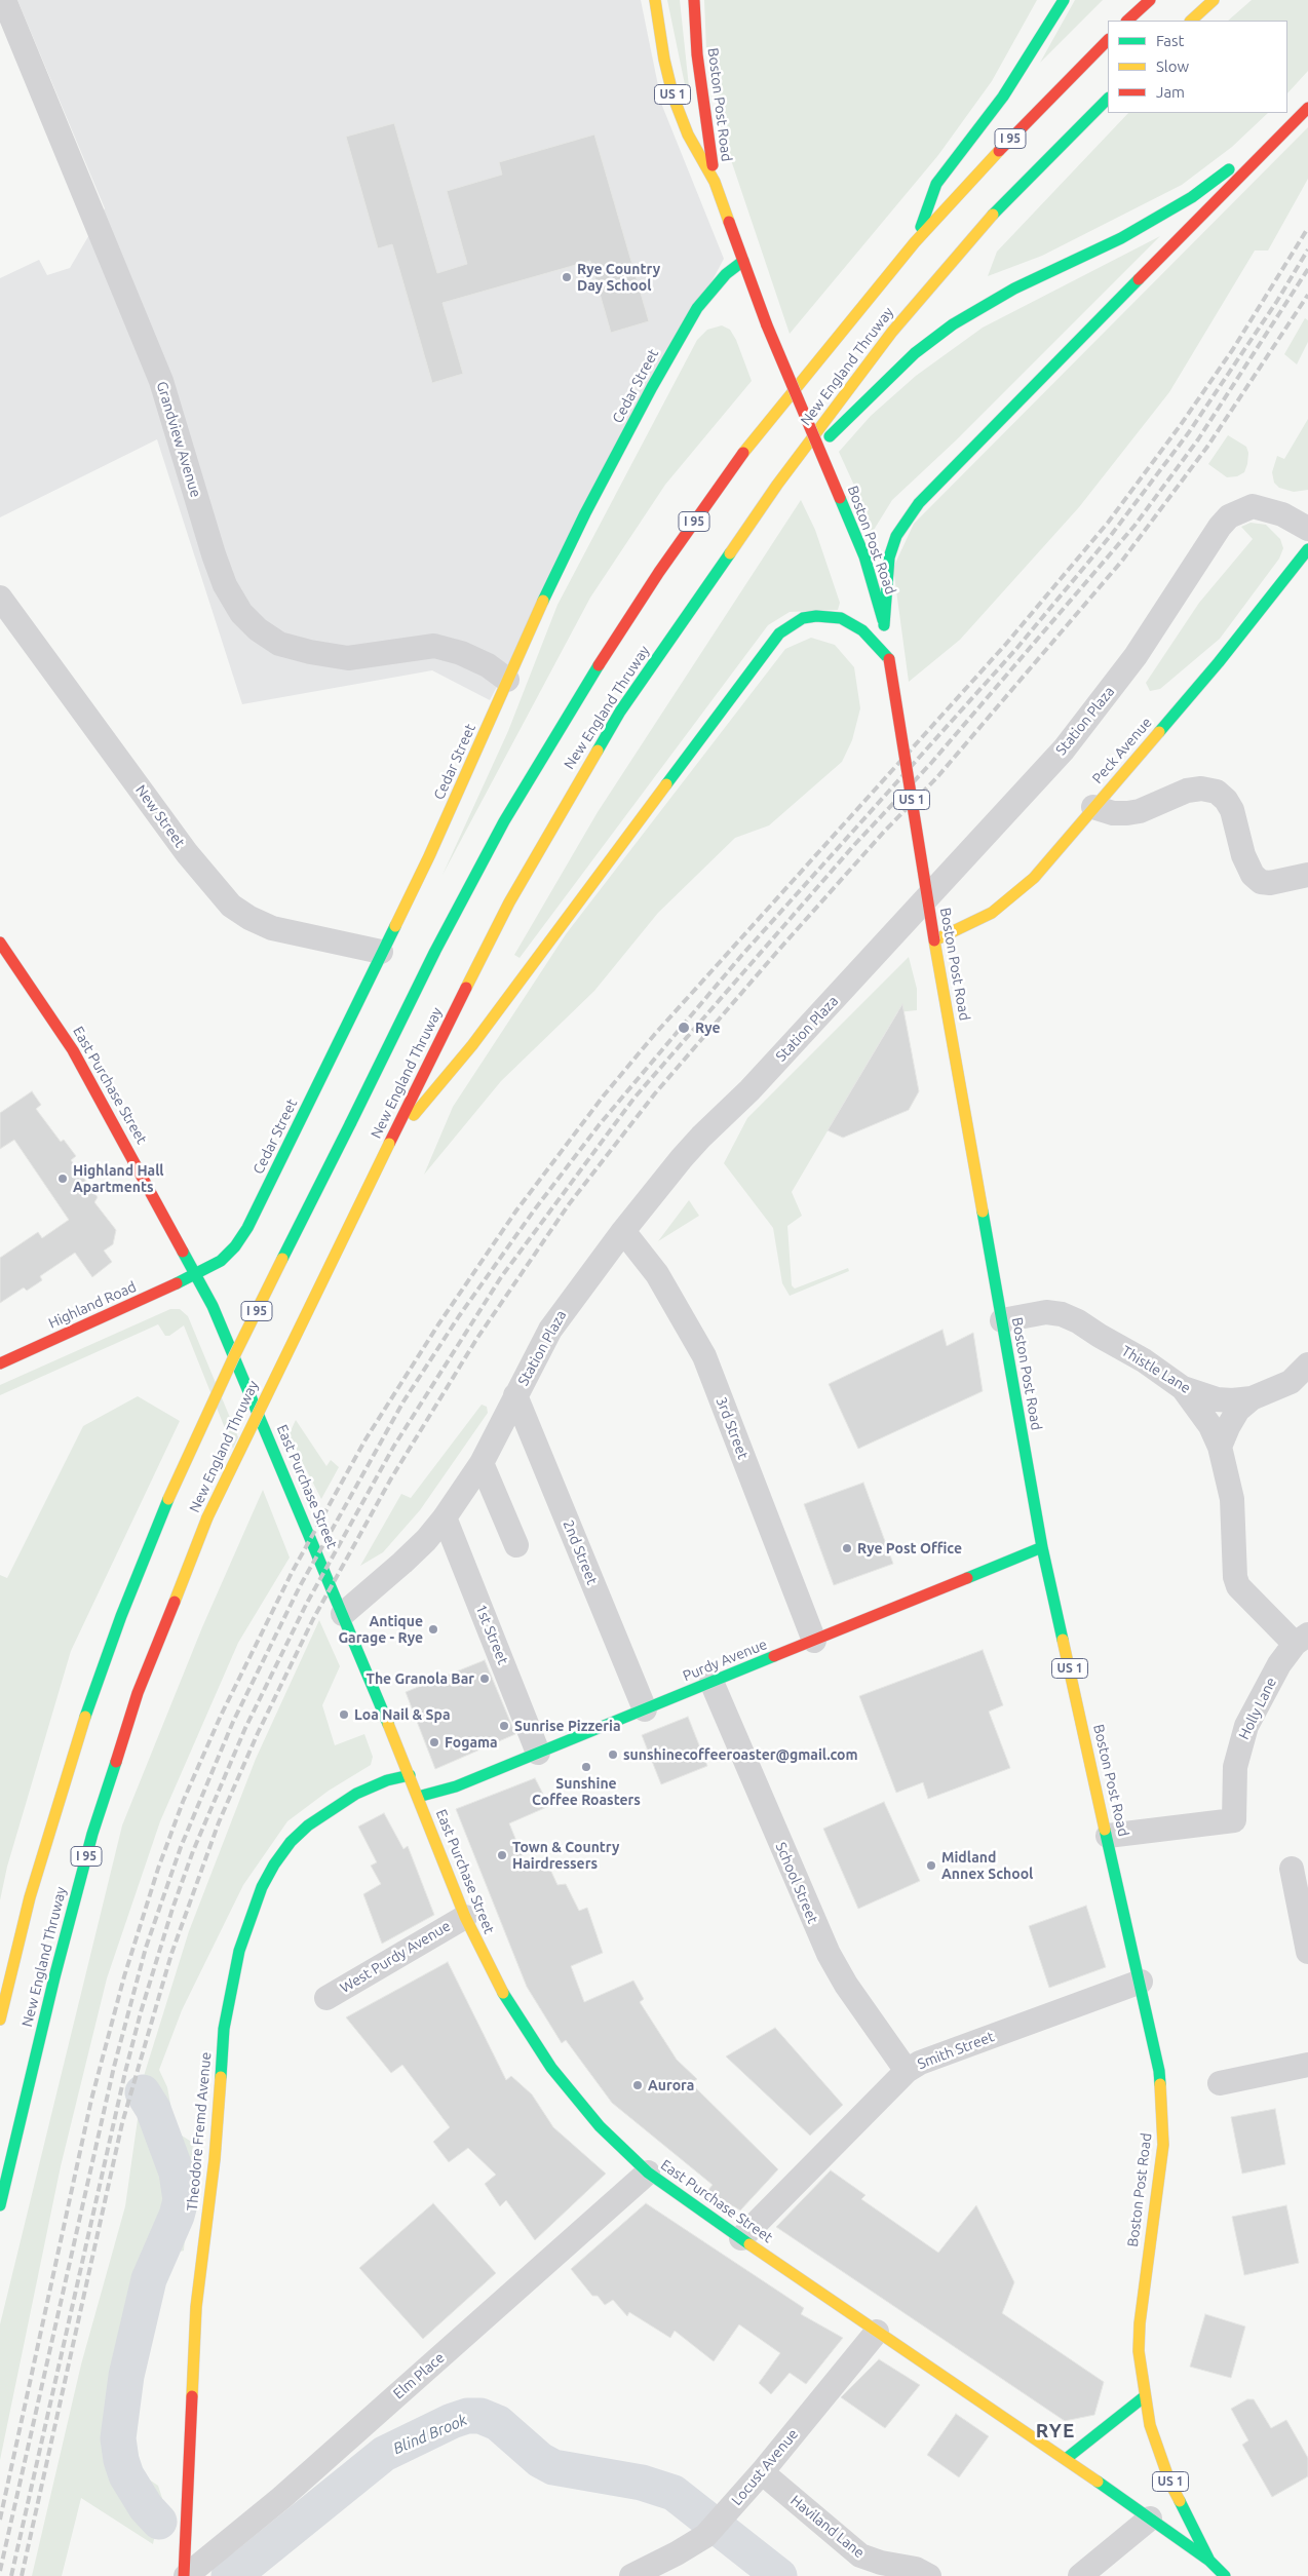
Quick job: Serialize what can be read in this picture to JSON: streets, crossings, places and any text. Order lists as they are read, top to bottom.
{
  "streets": {
    "main road": [
      "US 1",
      "Boston Post Road",
      "I 95",
      "New England Thruway",
      "Cedar Street",
      "Peck Avenue",
      "East Purchase Street",
      "Highland Road",
      "Purdy Avenue",
      "Theodore Fremd Avenue"
    ],
    "street": [
      "Grandview Avenue",
      "Station Plaza",
      "New Street",
      "Thistle Lane",
      "3rd Street",
      "2nd Street",
      "1st Street",
      "Holly Lane",
      "School Street",
      "West Purdy Avenue",
      "Smith Street",
      "Elm Place",
      "Locust Avenue",
      "Haviland Lane"
    ]
  },
  "crossings": [
    ["Boston Post Road", "Cedar Street"],
    ["Boston Post Road", "Peck Avenue"],
    ["Boston Post Road", "East Purchase Street"],
    ["Boston Post Road", "Thistle Lane"],
    ["Boston Post Road", "Purdy Avenue"],
    ["Boston Post Road", "Holly Lane"],
    ["Boston Post Road", "Smith Street"],
    ["Cedar Street", "Grandview Avenue"],
    ["Cedar Street", "New Street"],
    ["Cedar Street", "East Purchase Street"],
    ["Cedar Street", "Highland Road"],
    ["Station Plaza", "East Purchase Street"],
    ["Station Plaza", "3rd Street"],
    ["Station Plaza", "2nd Street"],
    ["Station Plaza", "1st Street"],
    ["East Purchase Street", "Highland Road"],
    ["East Purchase Street", "Purdy Avenue"],
    ["East Purchase Street", "West Purdy Avenue"],
    ["East Purchase Street", "Smith Street"],
    ["East Purchase Street", "Theodore Fremd Avenue"],
    ["East Purchase Street", "Elm Place"],
    ["East Purchase Street", "Locust Avenue"],
    ["3rd Street", "Purdy Avenue"],
    ["2nd Street", "Purdy Avenue"],
    ["1st Street", "Purdy Avenue"],
    ["Purdy Avenue", "School Street"],
    ["School Street", "Smith Street"],
    ["Theodore Fremd Avenue", "Elm Place"],
    ["Locust Avenue", "Haviland Lane"]
  ],
  "districts": ["RYE"],
  "water": ["Blind Brook"],
  "places": [
    "Rye Country Day School",
    "Rye",
    "Highland Hall Apartments",
    "Rye Post Office",
    "Antique Garage - Rye",
    "The Granola Bar",
    "Loa Nail & Spa",
    "Sunrise Pizzeria",
    "Fogama",
    "sunshinecoffeeroaster@gmail.com",
    "Sunshine Coffee Roasters",
    "Town & Country Hairdressers",
    "Midland Annex School",
    "Aurora"
  ],
  "legend": ["Fast", "Slow", "Jam"]
}
